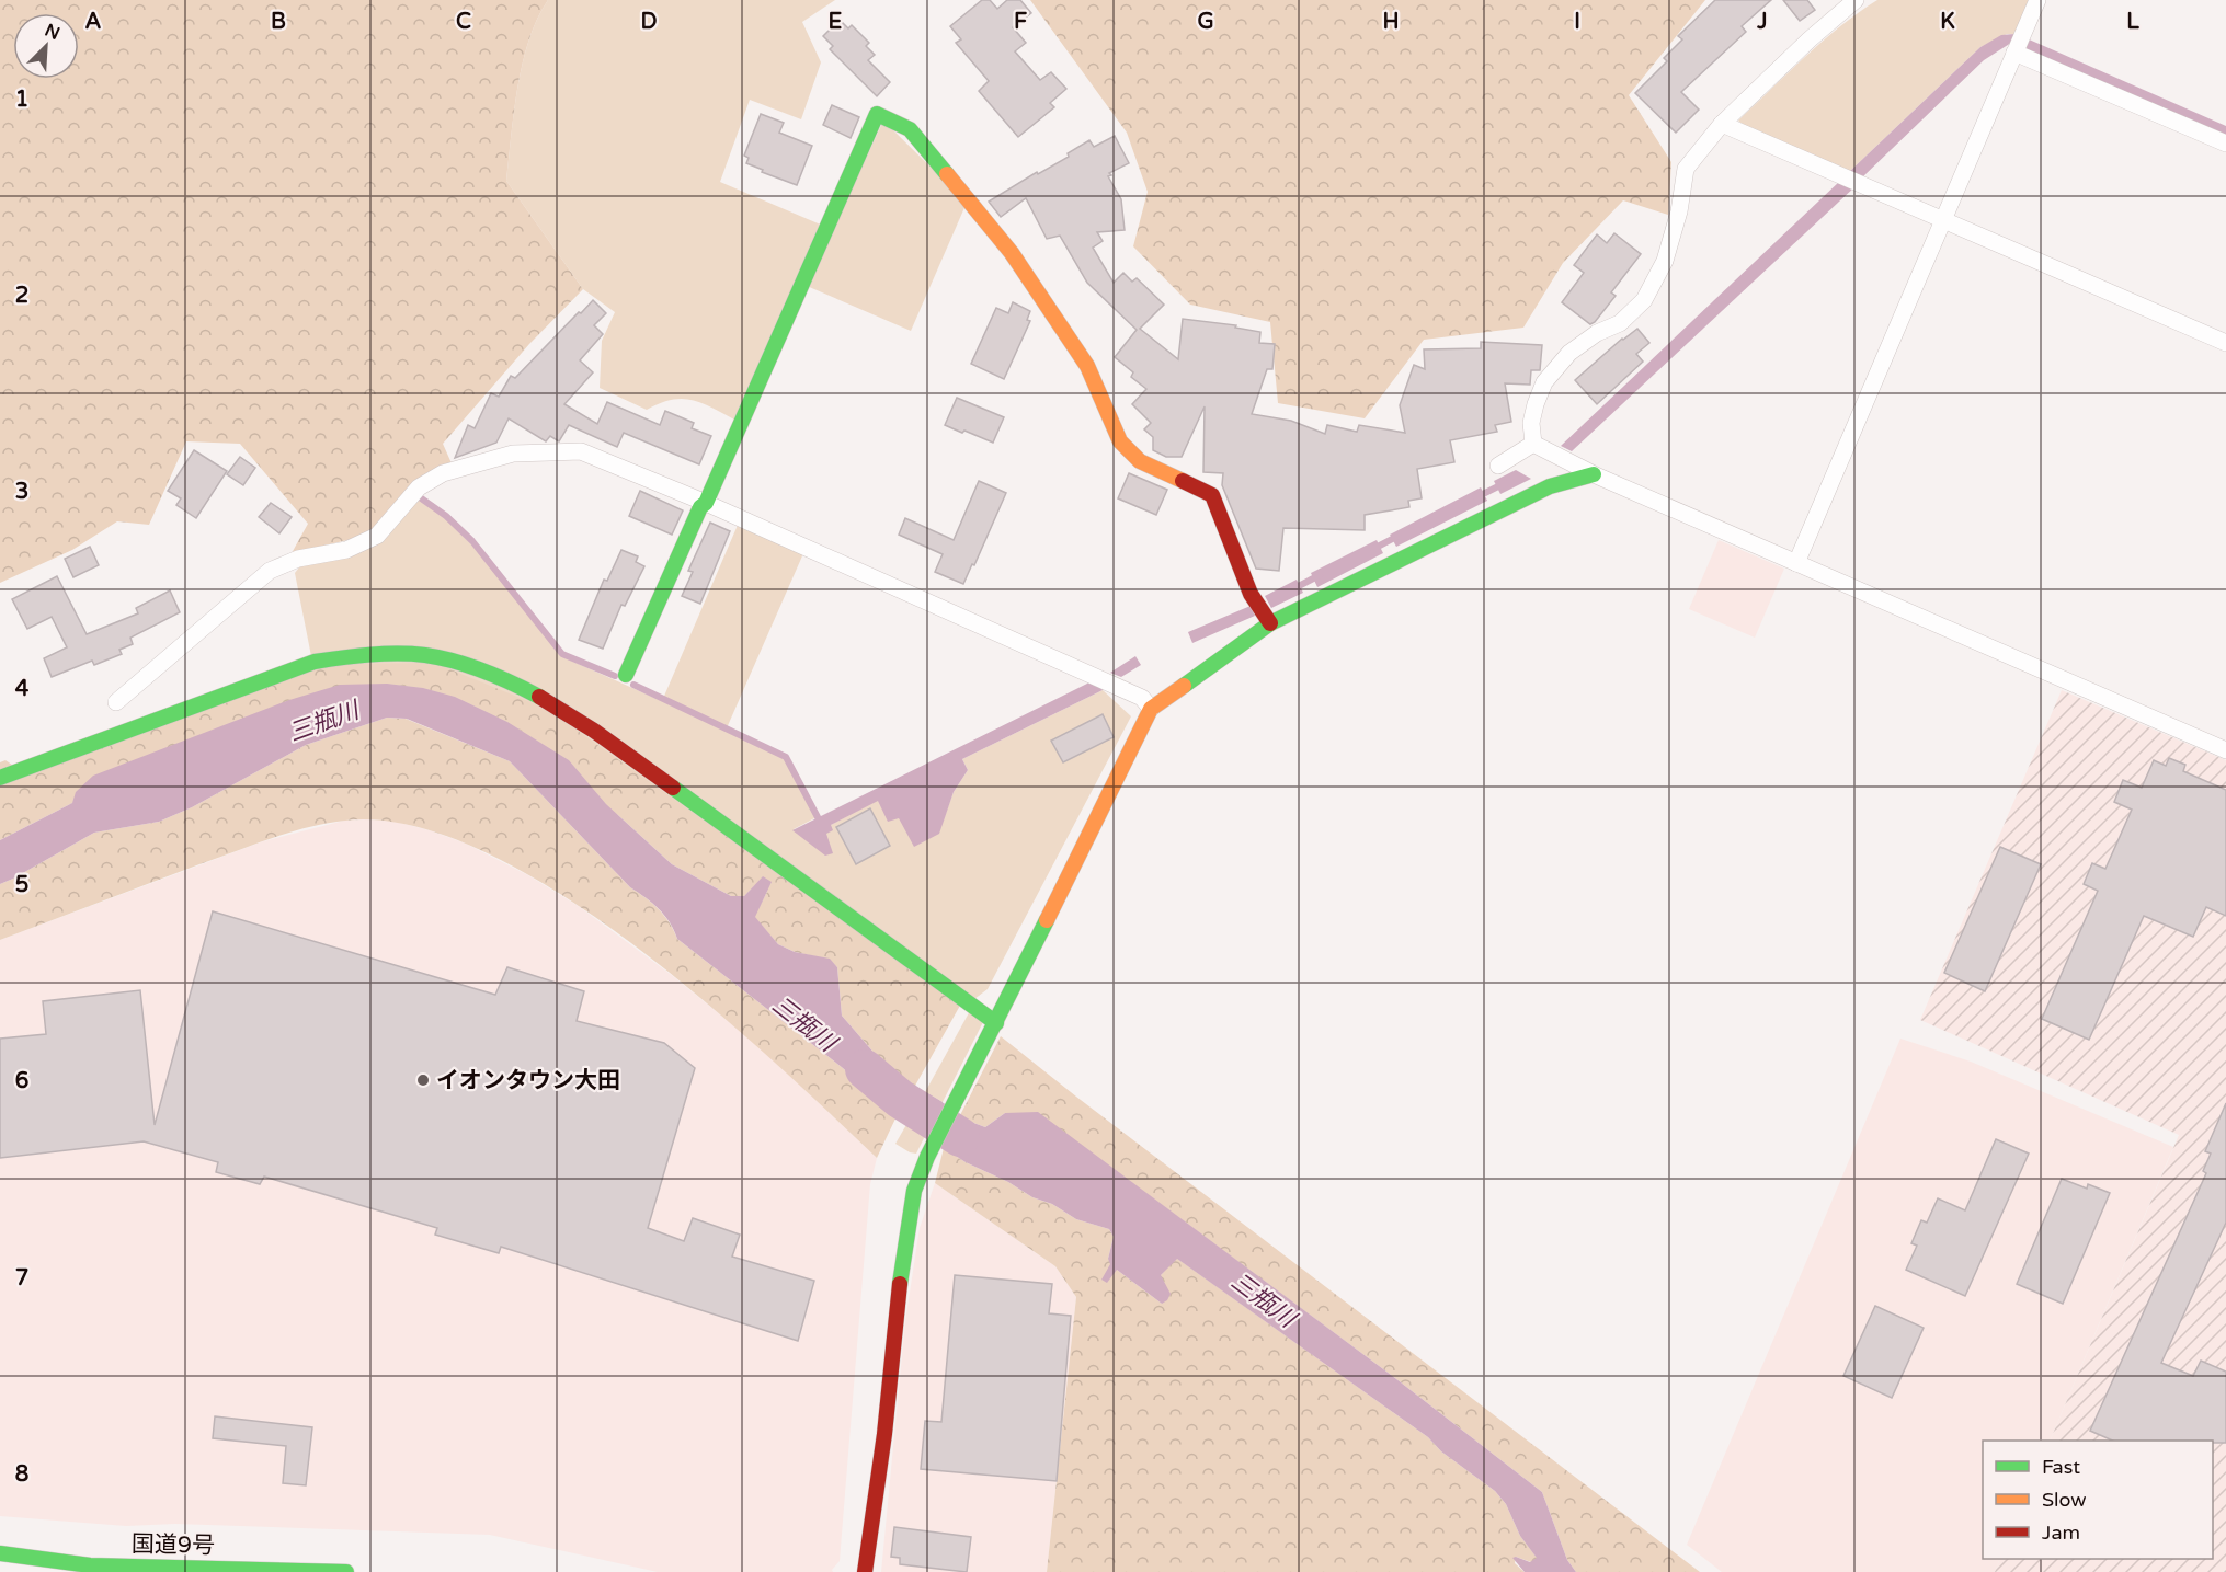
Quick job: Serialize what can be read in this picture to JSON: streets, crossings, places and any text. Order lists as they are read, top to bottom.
{
  "streets": {
    "main road": ["国道9号"]
  },
  "water": ["三瓶川"],
  "places": ["イオンタウン大田"],
  "legend": ["Fast", "Slow", "Jam"],
  "north": "top right",
  "grid": {
    "columns": [
      "A",
      "B",
      "C",
      "D",
      "E",
      "F",
      "G",
      "H",
      "I",
      "J",
      "K",
      "L"
    ],
    "rows": [
      "1",
      "2",
      "3",
      "4",
      "5",
      "6",
      "7",
      "8"
    ]
  }
}
